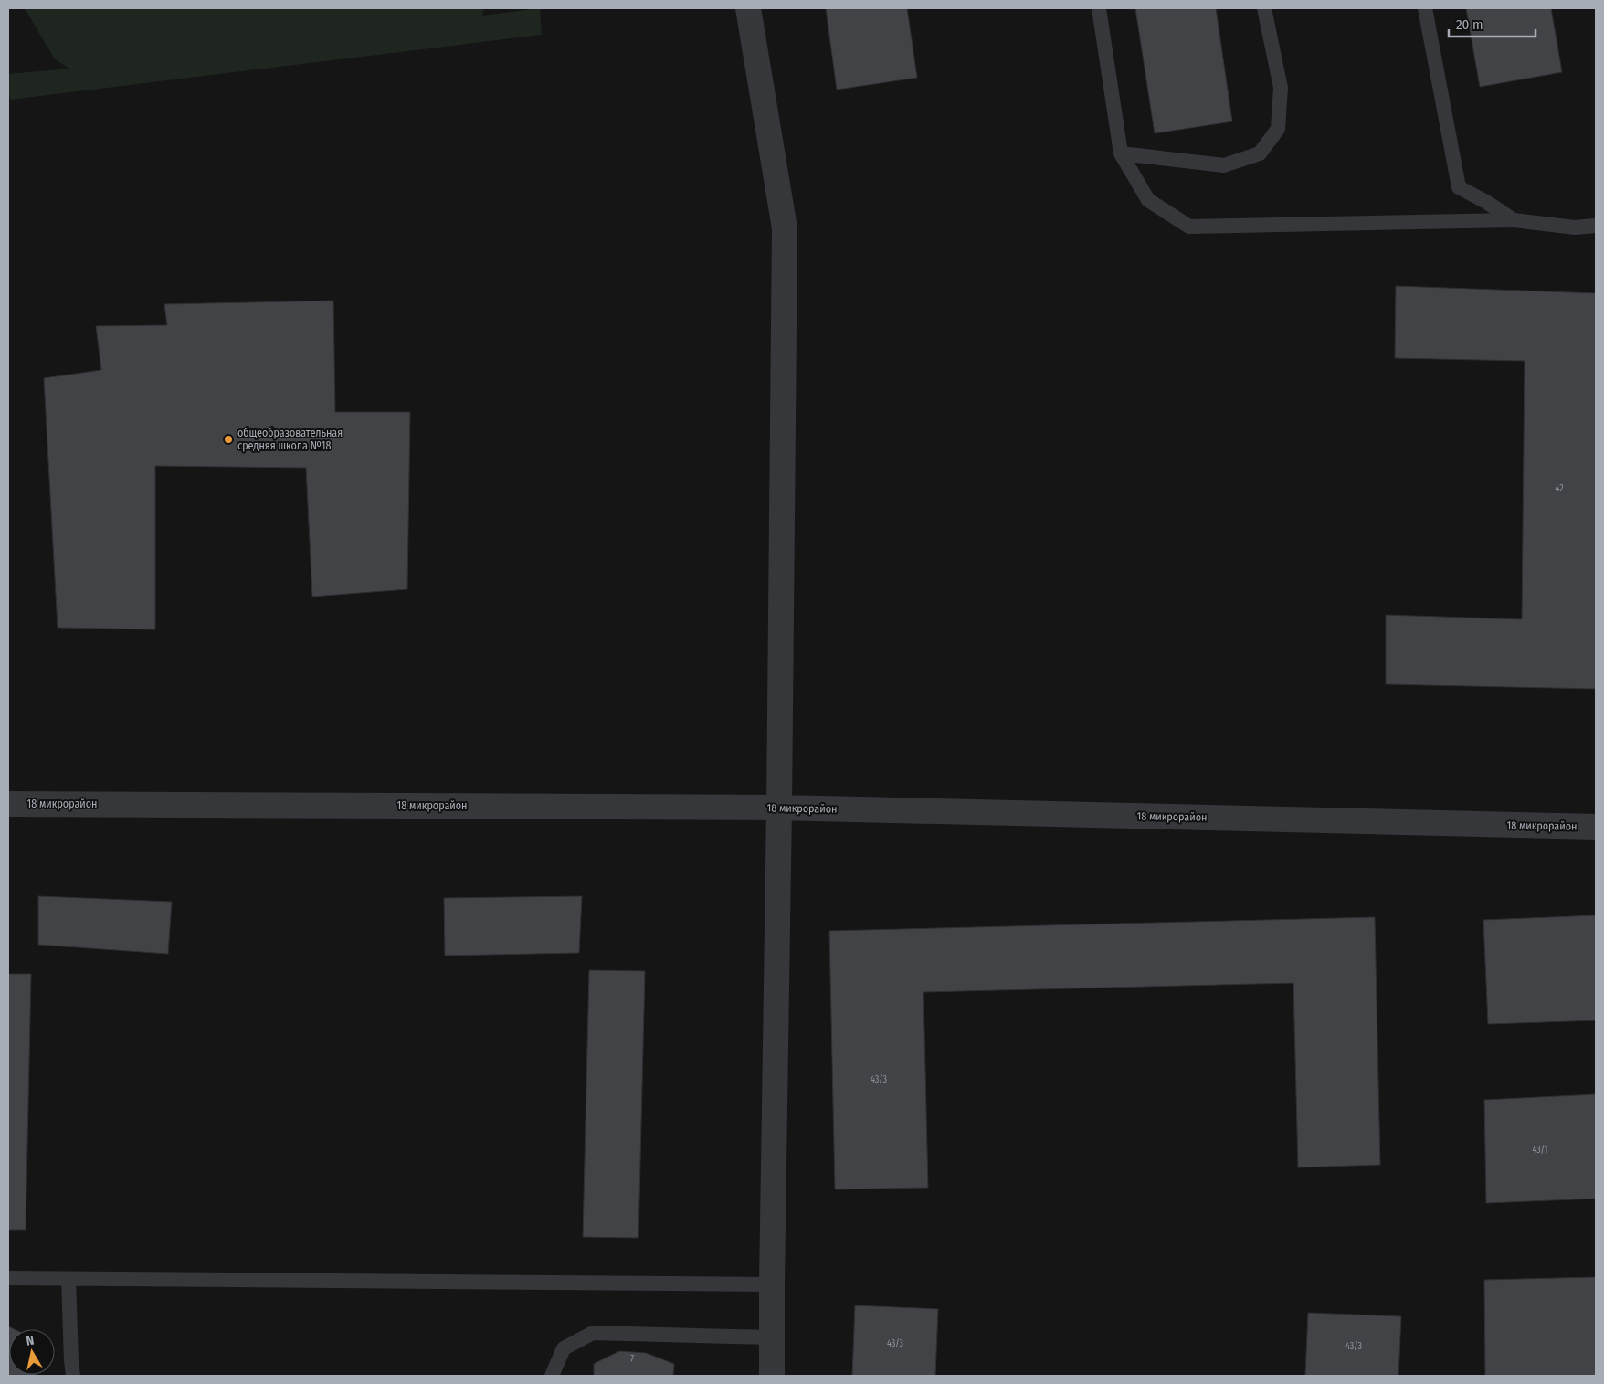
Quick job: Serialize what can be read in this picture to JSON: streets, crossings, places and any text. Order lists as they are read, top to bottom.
{
  "streets": {
    "street": ["18 микрорайон"]
  },
  "places": ["общеобразовательная средняя школа №18"],
  "house_numbers": [
    "42",
    "43/3",
    "43/1",
    "43/3",
    "43/3",
    "7"
  ],
  "scale_bar": "20 m",
  "north": "top"
}
